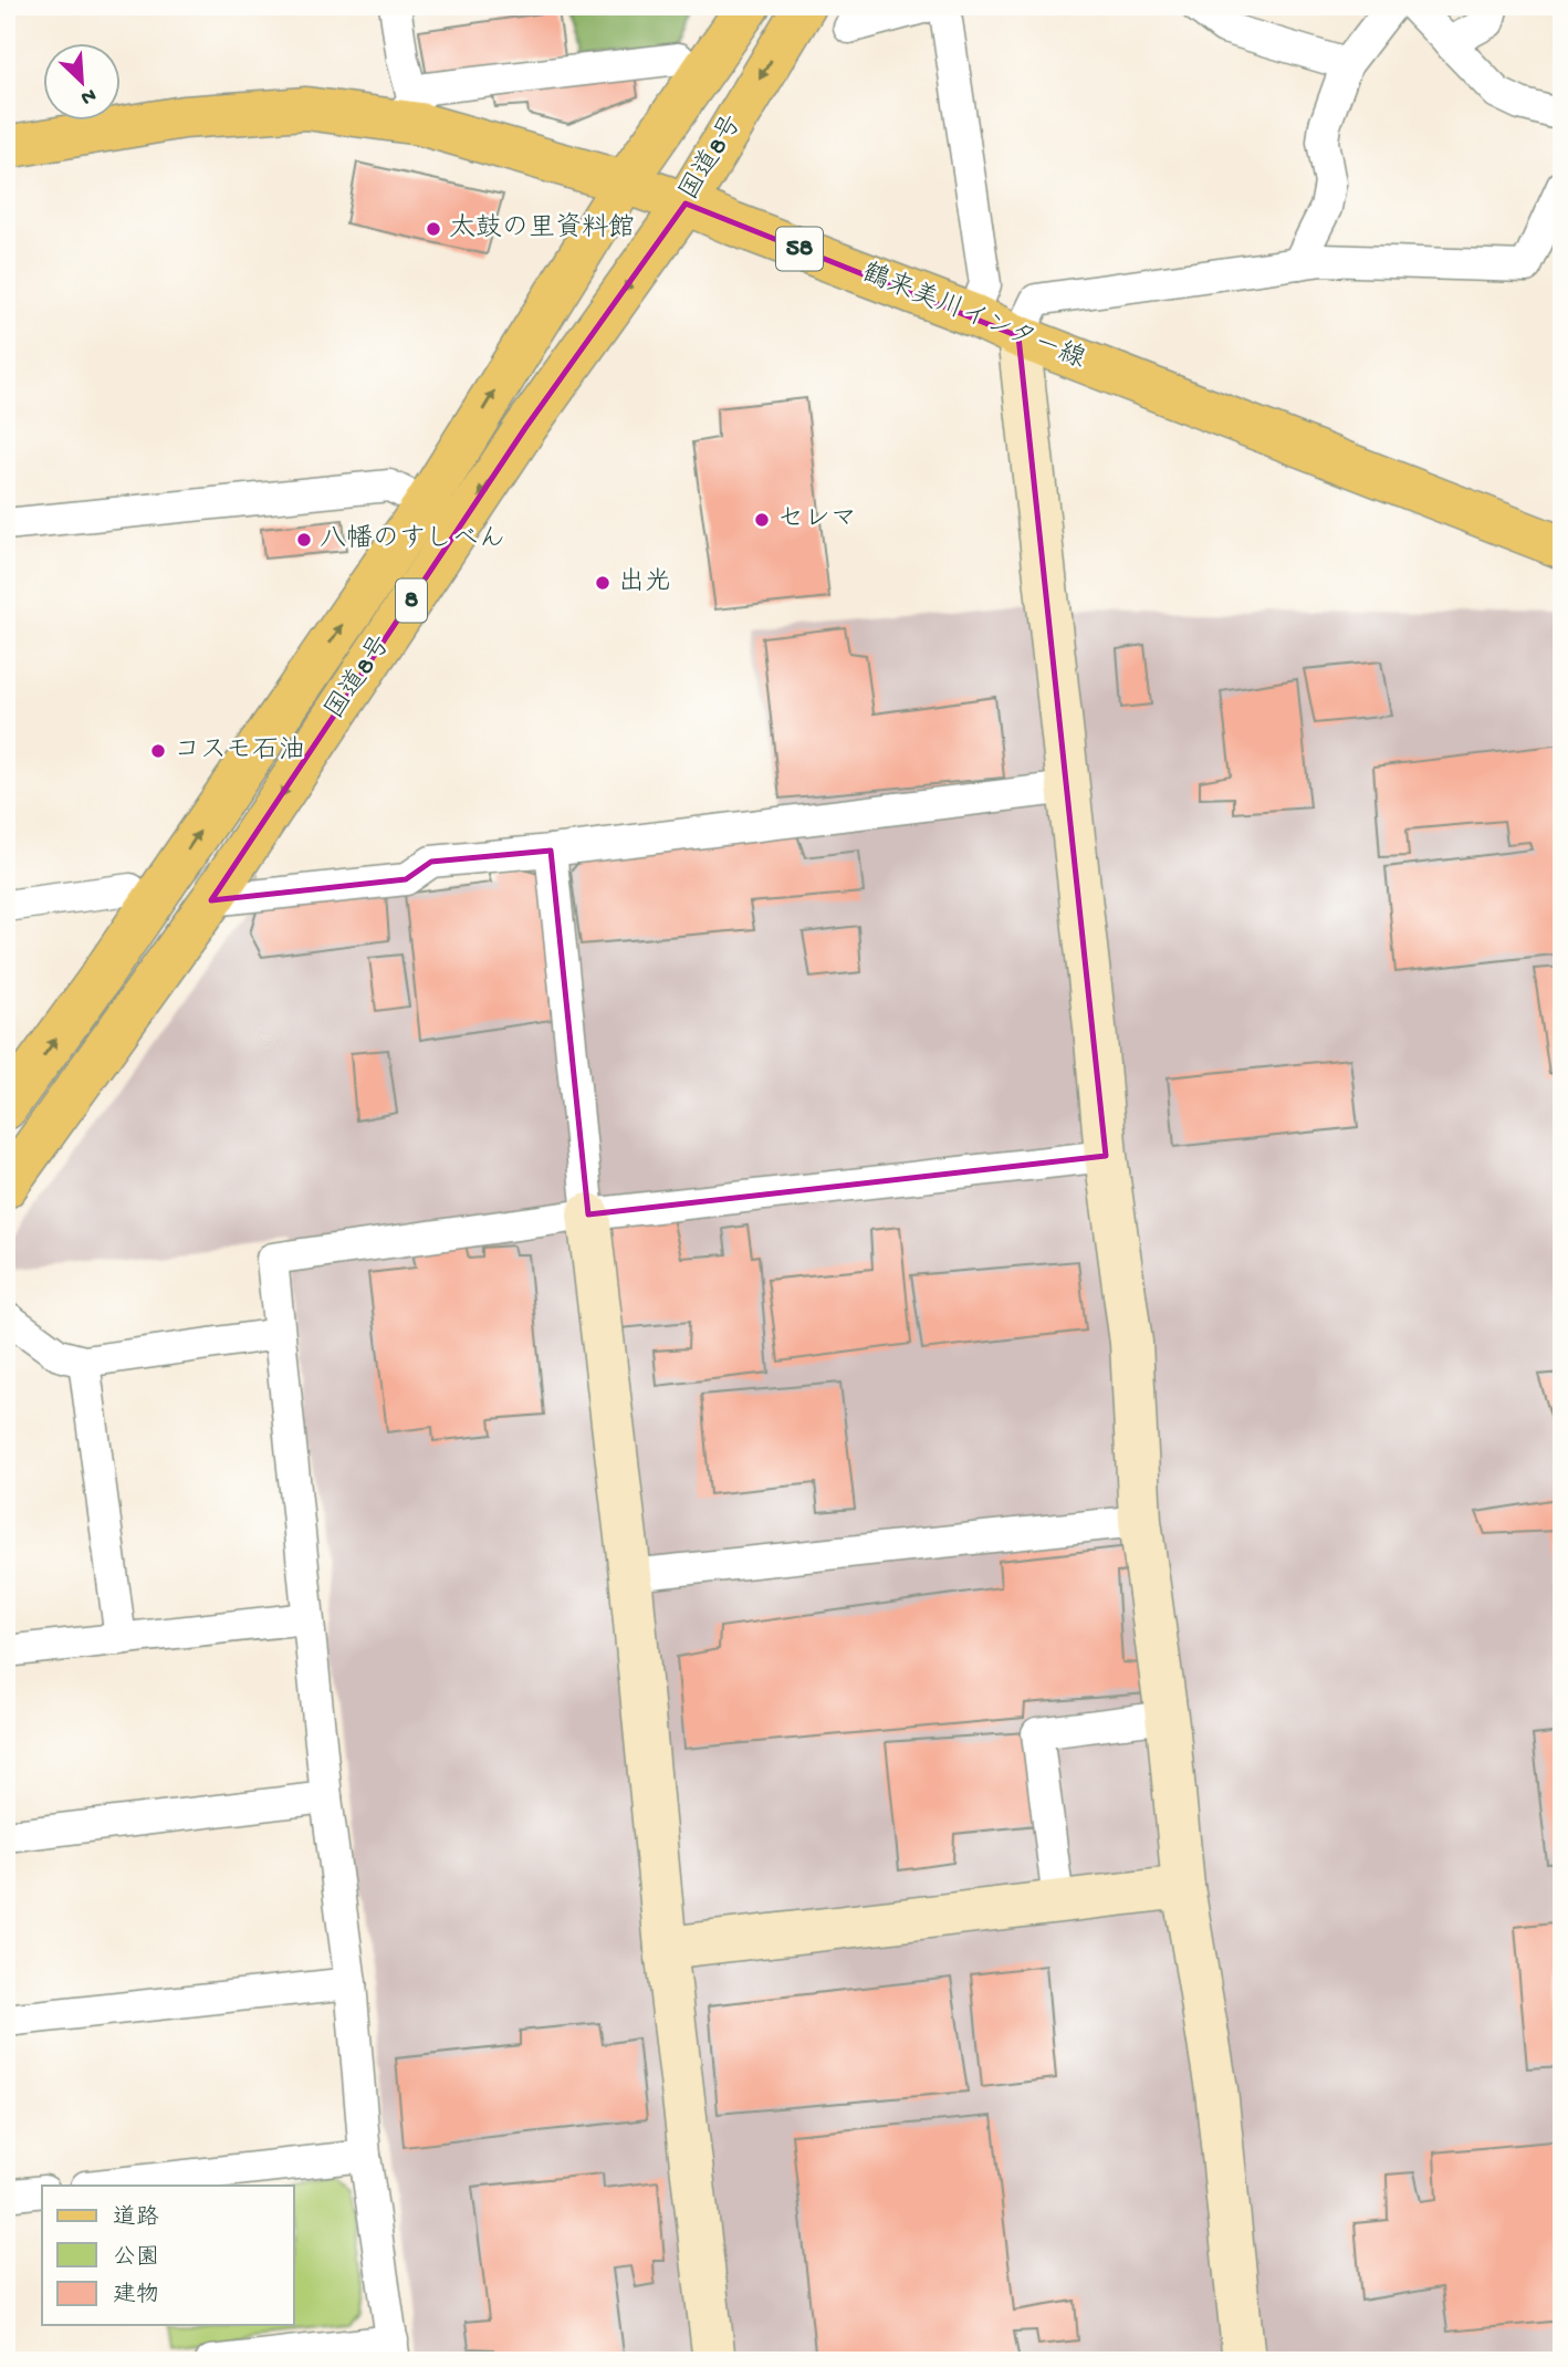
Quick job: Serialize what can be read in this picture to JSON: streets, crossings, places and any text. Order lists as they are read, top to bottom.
{
  "streets": {
    "main road": [
      "国道8号",
      "58",
      "鶴来美川インター線",
      "8"
    ]
  },
  "crossings": [
    ["国道8号", "鶴来美川インター線"]
  ],
  "places": [
    "太鼓の里資料館",
    "セレマ",
    "八幡のすしべん",
    "出光",
    "コスモ石油"
  ],
  "legend": ["道路", "公園", "建物"],
  "north": "bottom right"
}
